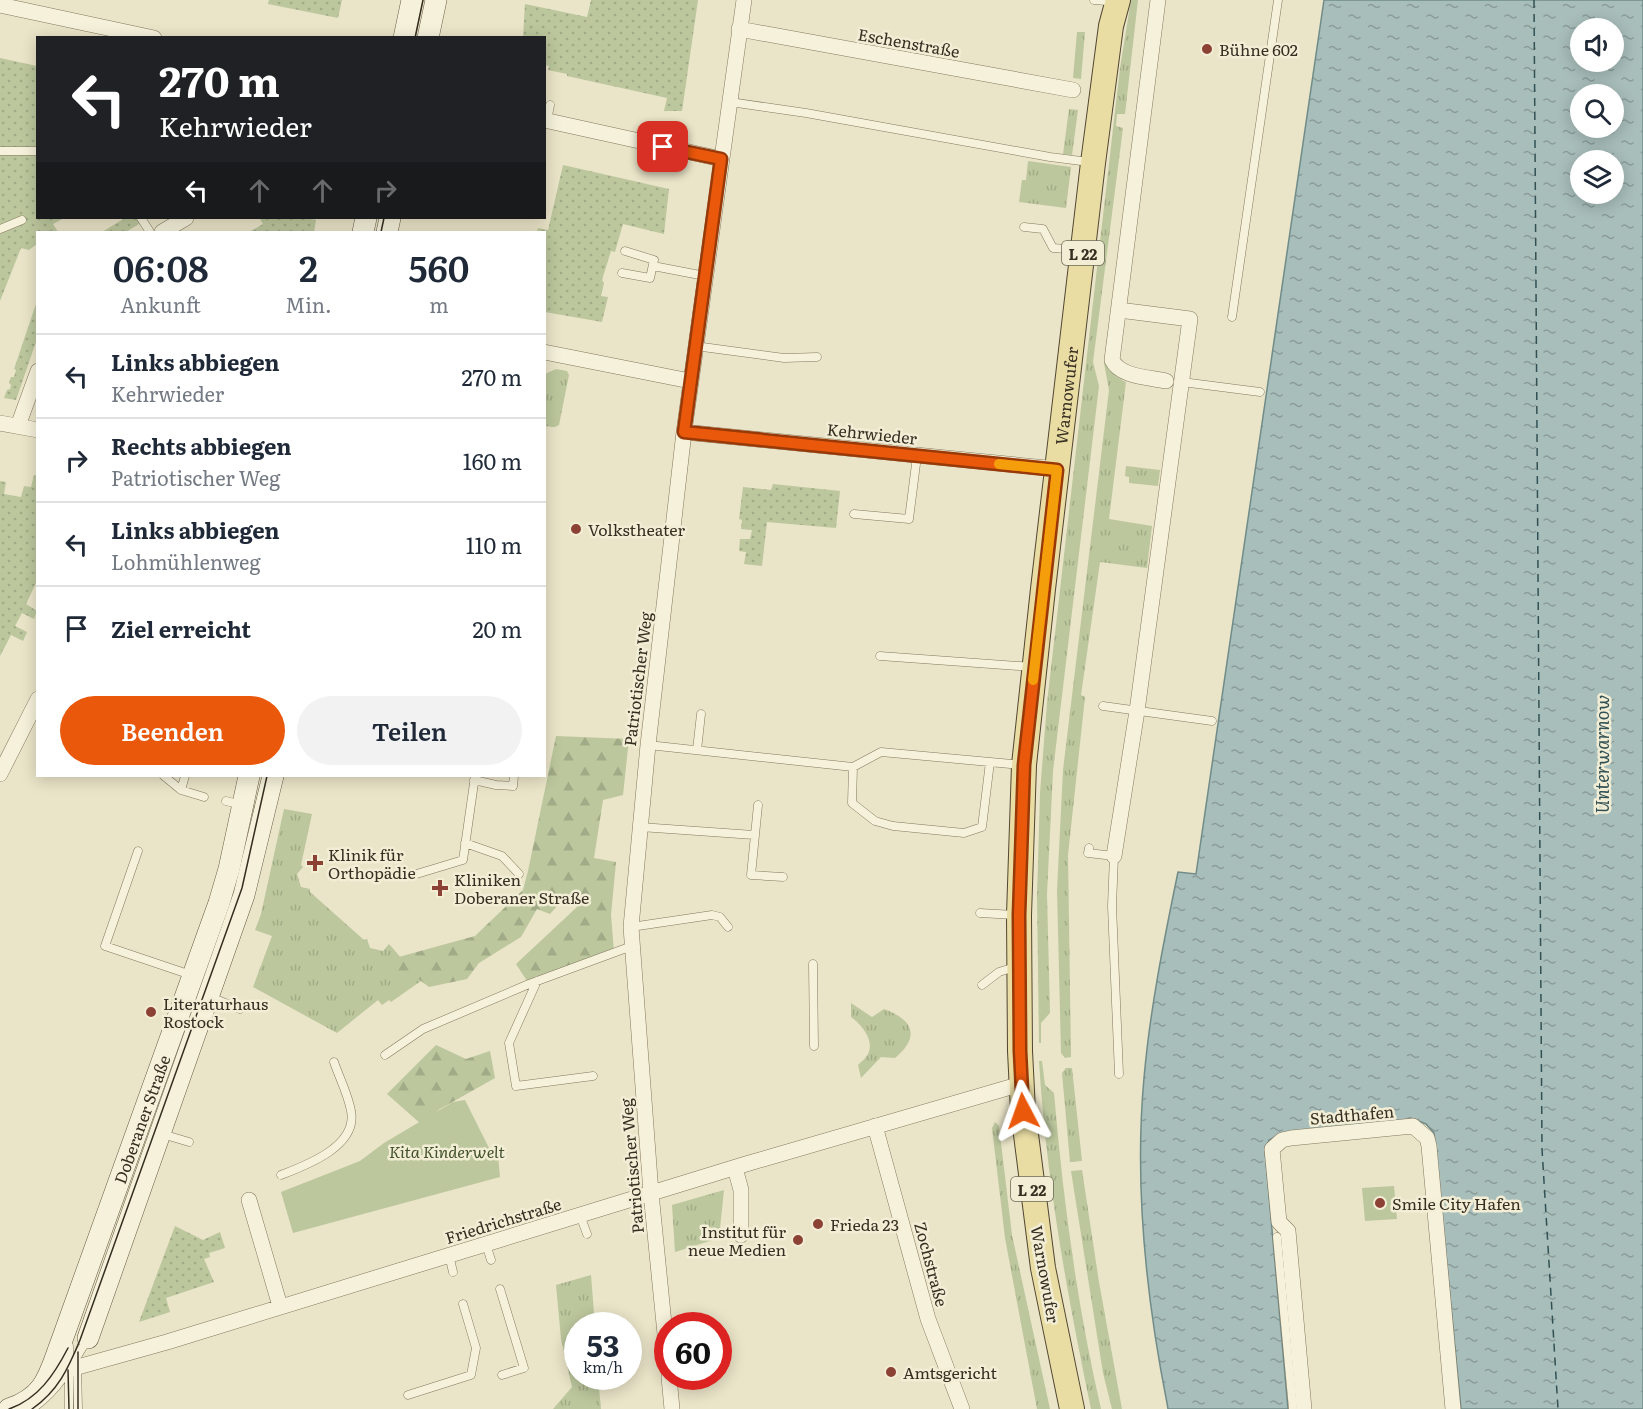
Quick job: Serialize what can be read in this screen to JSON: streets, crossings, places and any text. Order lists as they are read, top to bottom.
{
  "streets": {
    "main road": ["L 22", "Warnowufer"],
    "street": [
      "Eschenstraße",
      "Kehrwieder",
      "Patriotischer Weg",
      "Stadthafen",
      "Doberaner Straße",
      "Friedrichstraße",
      "Zochstraße"
    ]
  },
  "crossings": [
    ["Eschenstraße", "Patriotischer Weg"],
    ["Warnowufer", "Kehrwieder"],
    ["Warnowufer", "Friedrichstraße"],
    ["Kehrwieder", "Patriotischer Weg"],
    ["Patriotischer Weg", "Friedrichstraße"],
    ["Doberaner Straße", "Friedrichstraße"],
    ["Friedrichstraße", "Zochstraße"]
  ],
  "water": ["Unterwarnow"],
  "parks": ["Kita Kinderwelt"],
  "places": {
    "other": [
      "Bühne 602",
      "Volkstheater",
      "Literaturhaus Rostock",
      "Smile City Hafen",
      "Frieda 23",
      "Institut für neue Medien",
      "Amtsgericht"
    ],
    "health": ["Klinik für Orthopädie", "Kliniken Doberaner Straße"]
  },
  "page": {
    "turn": ["270 m", "Kehrwieder"],
    "eta": [
      "06:08",
      "Ankunft",
      "2",
      "Min.",
      "560",
      "m"
    ],
    "list": [
      {
        "name": "Links abbiegen",
        "note": "Kehrwieder",
        "value": "270 m"
      },
      {
        "name": "Rechts abbiegen",
        "note": "Patriotischer Weg",
        "value": "160 m"
      },
      {
        "name": "Links abbiegen",
        "note": "Lohmühlenweg",
        "value": "110 m"
      },
      {
        "name": "Ziel erreicht",
        "value": "20 m"
      }
    ],
    "buttons": ["Beenden", "Teilen"],
    "speed": "53 km/h",
    "limit": "60"
  }
}
